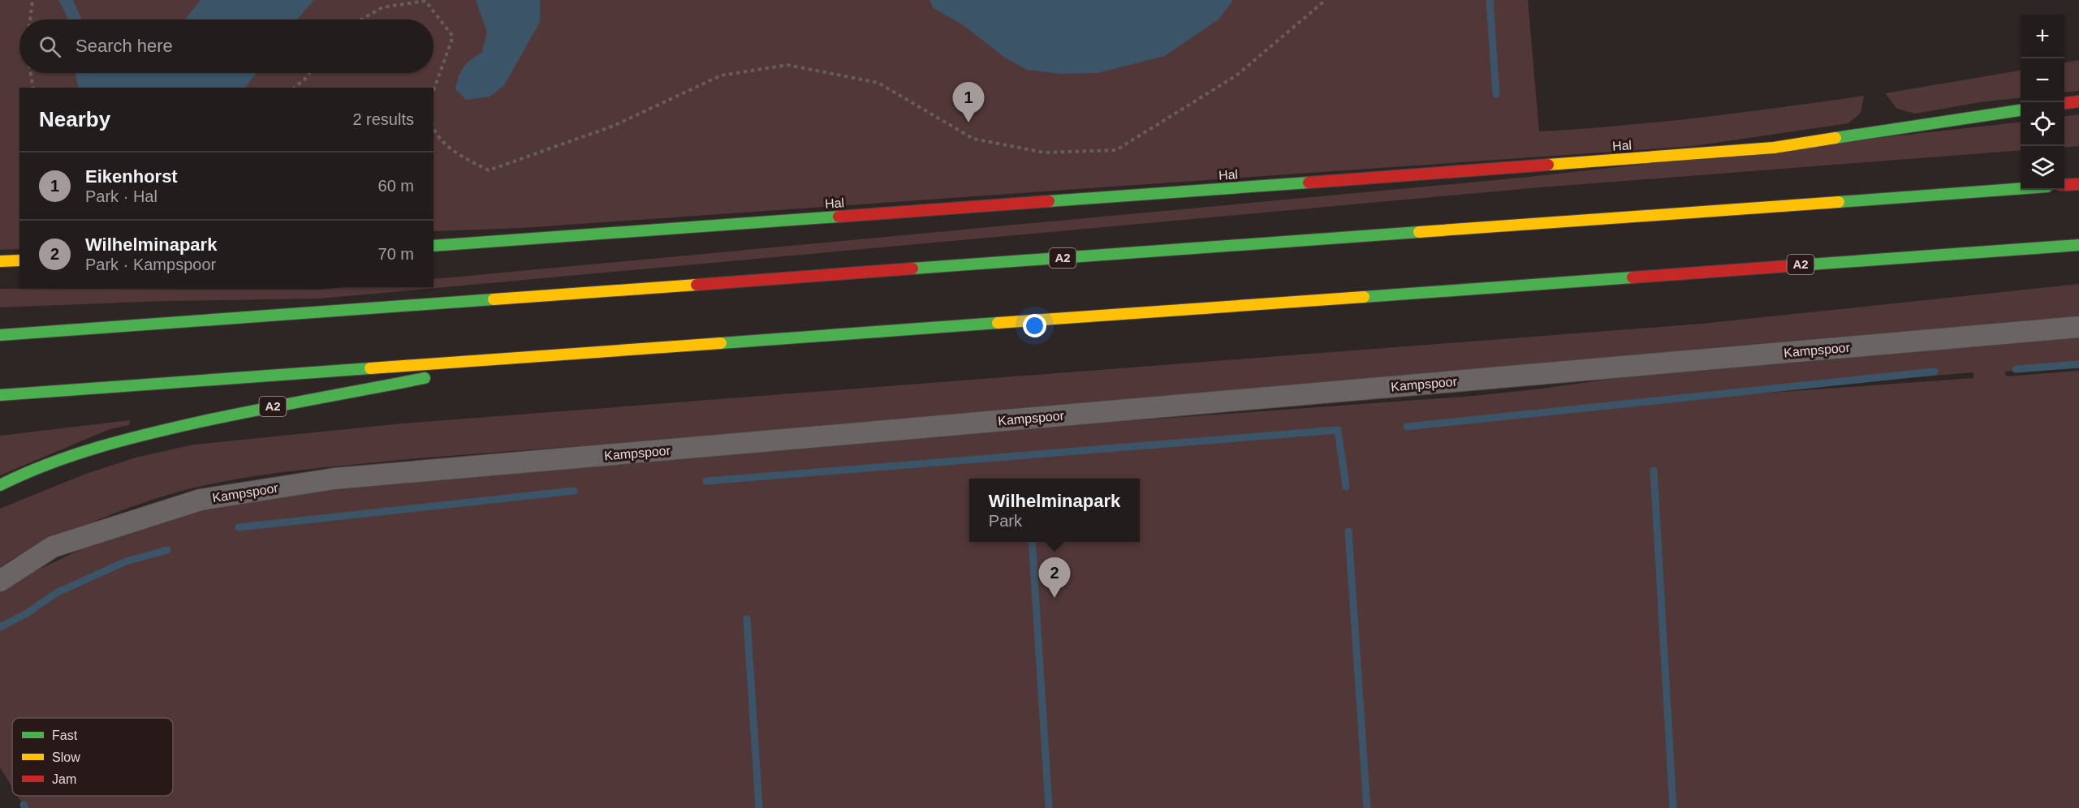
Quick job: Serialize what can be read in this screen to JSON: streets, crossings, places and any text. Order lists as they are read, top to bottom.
{
  "streets": {
    "main road": ["Hal", "A2"],
    "street": ["Kampspoor"]
  },
  "legend": ["Fast", "Slow", "Jam"],
  "page": {
    "map_buttons": ["+", "−"],
    "search": "Search here",
    "pins": ["1", "2"],
    "heading": ["Nearby", "2 results"],
    "list": [
      {
        "mark": "1",
        "name": "Eikenhorst",
        "note": "Park · Hal",
        "value": "60 m"
      },
      {
        "mark": "2",
        "name": "Wilhelminapark",
        "note": "Park · Kampspoor",
        "value": "70 m"
      }
    ],
    "popup": ["Wilhelminapark", "Park"]
  }
}
